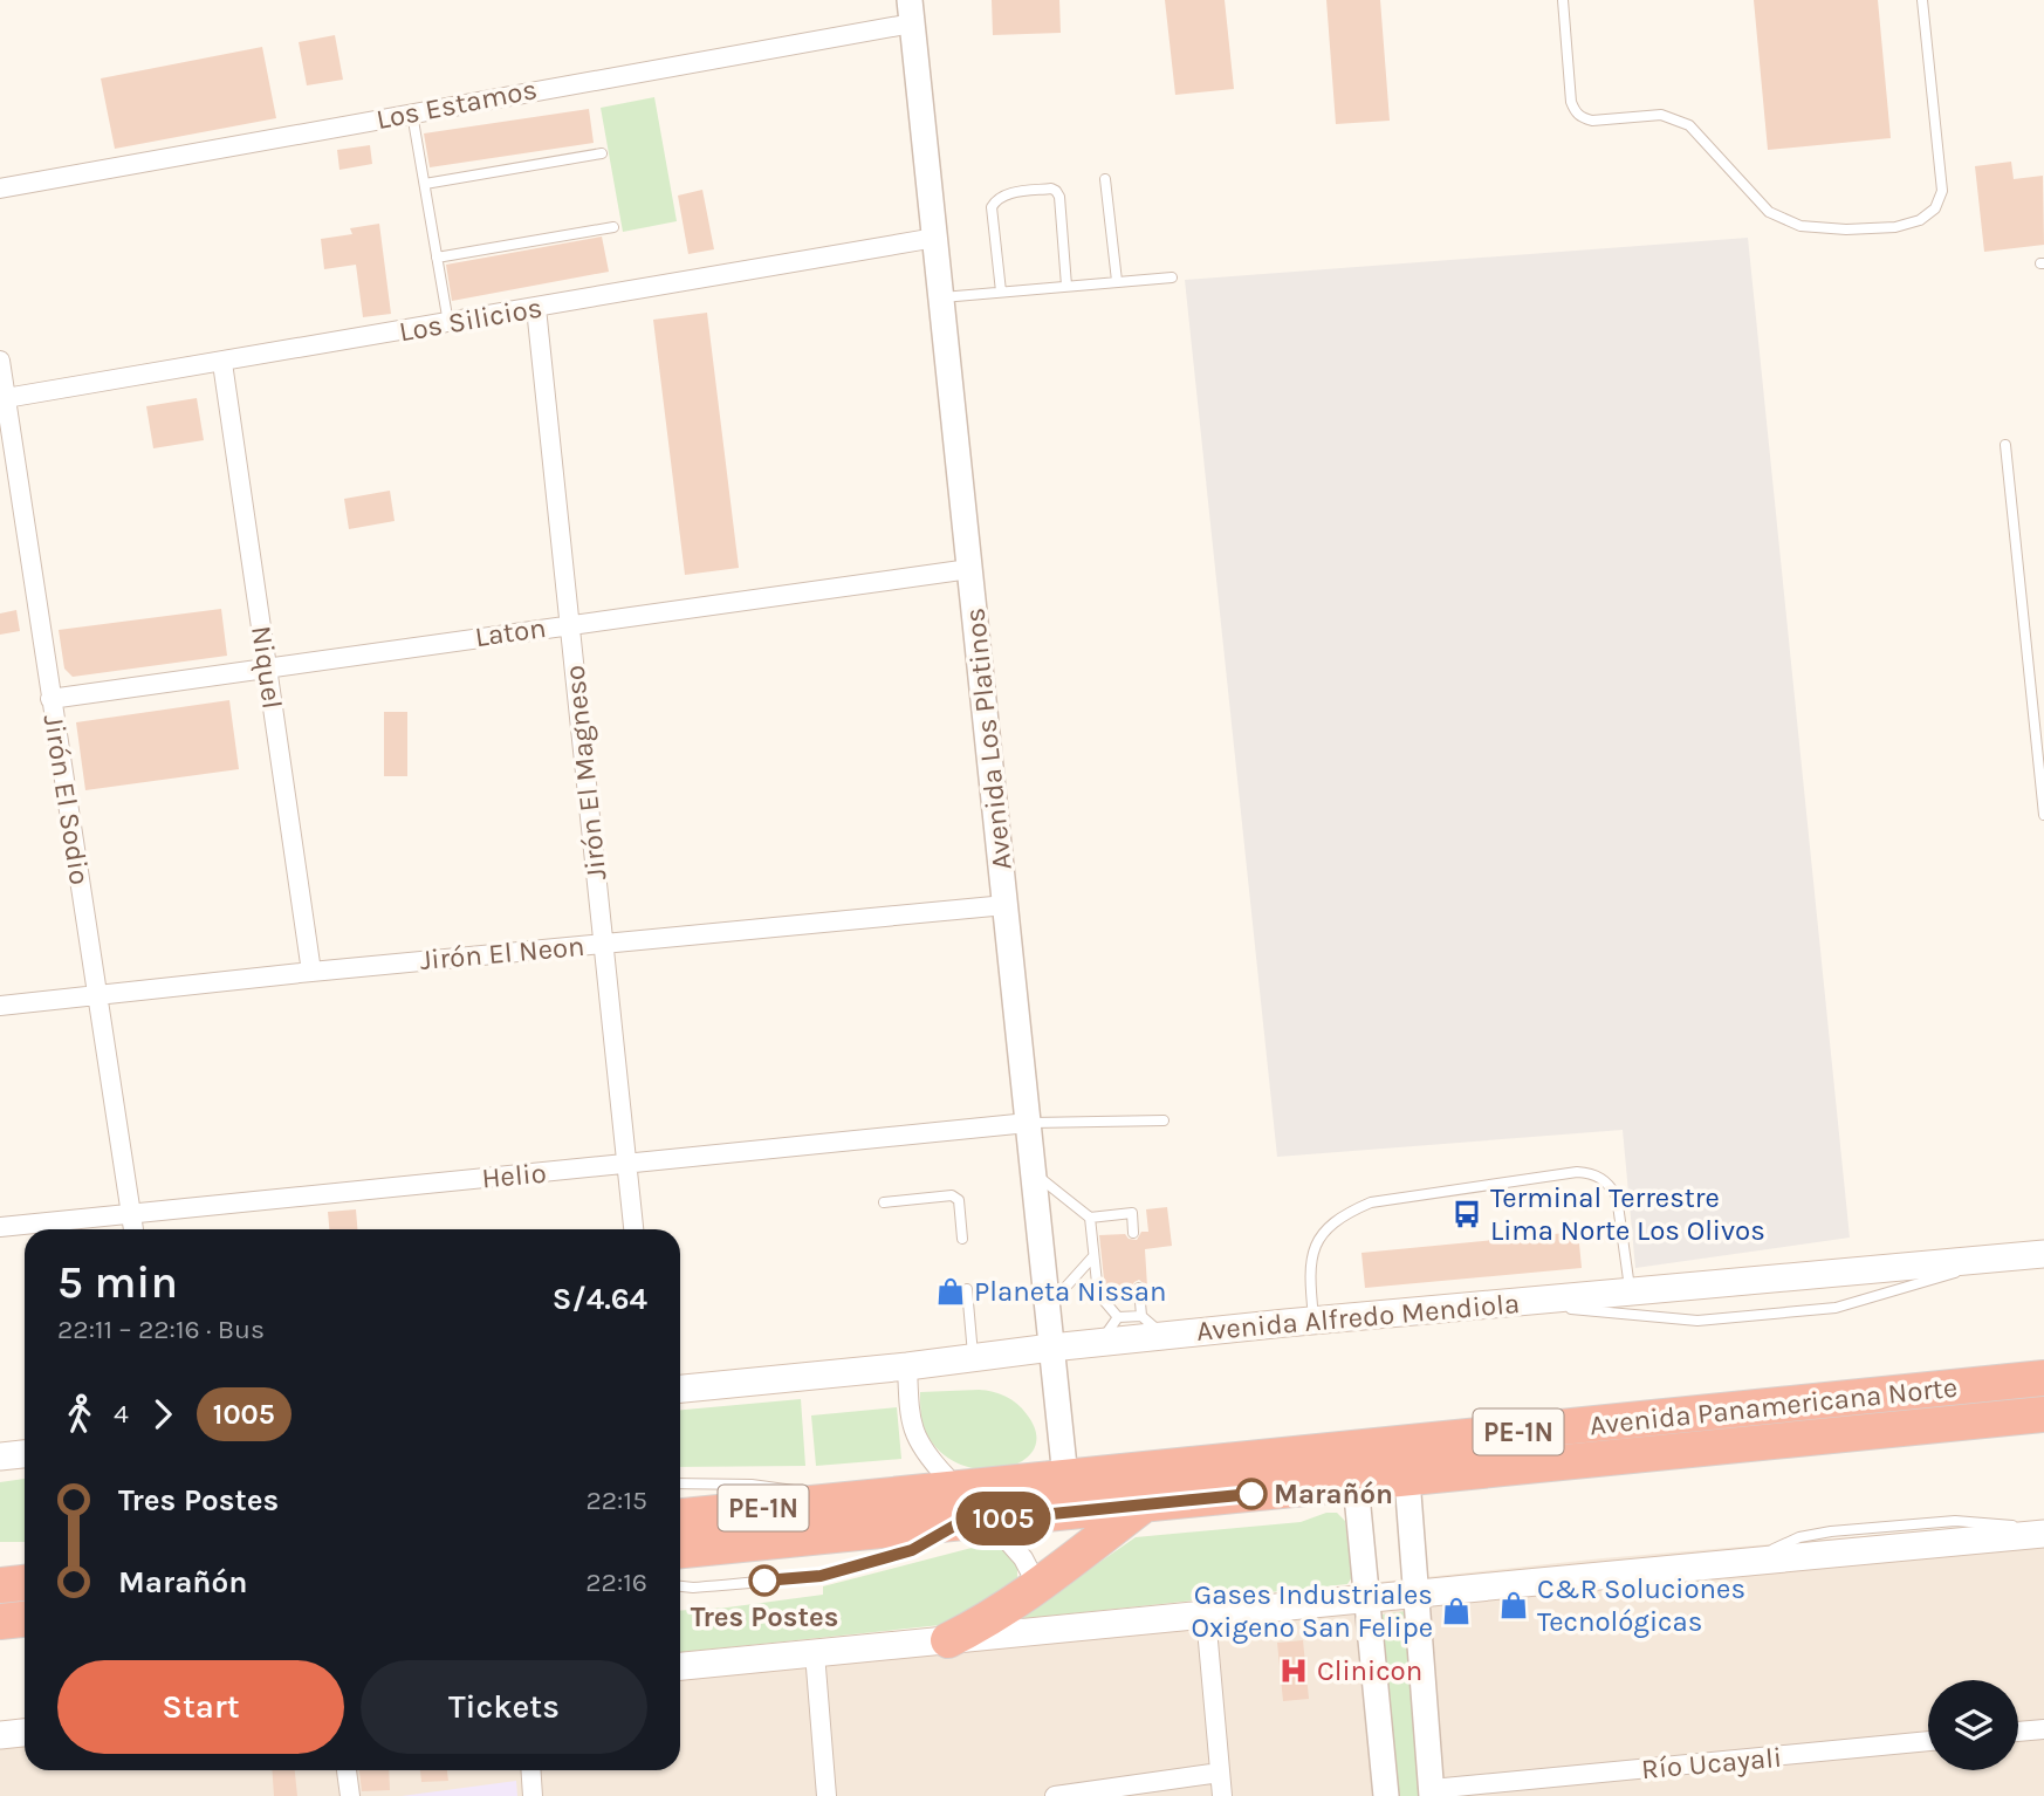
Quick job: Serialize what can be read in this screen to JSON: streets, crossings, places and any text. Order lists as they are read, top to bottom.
{
  "streets": {
    "highway": ["Avenida Panamericana Norte", "PE-1N"],
    "main road": ["Avenida Alfredo Mendiola"],
    "street": [
      "Los Estamos",
      "Los Silicios",
      "Laton",
      "Niquel",
      "Avenida Los Platinos",
      "Jirón El Magneso",
      "Jirón El Sodio",
      "Jirón El Neon",
      "Helio",
      "Río Ucayali"
    ]
  },
  "crossings": [
    ["Los Estamos", "Avenida Los Platinos"],
    ["Los Silicios", "Niquel"],
    ["Los Silicios", "Avenida Los Platinos"],
    ["Los Silicios", "Jirón El Magneso"],
    ["Los Silicios", "Jirón El Sodio"],
    ["Laton", "Niquel"],
    ["Laton", "Avenida Los Platinos"],
    ["Laton", "Jirón El Magneso"],
    ["Laton", "Jirón El Sodio"],
    ["Niquel", "Jirón El Neon"],
    ["Avenida Los Platinos", "Jirón El Neon"],
    ["Avenida Los Platinos", "Helio"],
    ["Avenida Los Platinos", "Avenida Alfredo Mendiola"],
    ["Avenida Los Platinos", "Avenida Panamericana Norte"],
    ["Jirón El Magneso", "Jirón El Neon"],
    ["Jirón El Magneso", "Helio"],
    ["Jirón El Sodio", "Jirón El Neon"],
    ["Jirón El Sodio", "Helio"]
  ],
  "places": {
    "bus stop": ["Terminal Terrestre Lima Norte Los Olivos"],
    "shop": ["Planeta Nissan", "C&R Soluciones Tecnológicas", "Gases Industriales Oxigeno San Felipe"],
    "other": ["Marañón", "Tres Postes"],
    "hospital": ["Clinicon"]
  },
  "lines": ["bus line 1005"],
  "page": {
    "on_map": "1005",
    "heading": ["5 min", "22:11 – 22:16 · Bus", "S/4.64"],
    "legs": ["4", "1005"],
    "list": [
      {
        "name": "Tres Postes",
        "value": "22:15"
      },
      {
        "name": "Marañón",
        "value": "22:16"
      }
    ],
    "buttons": ["Start", "Tickets"]
  }
}
